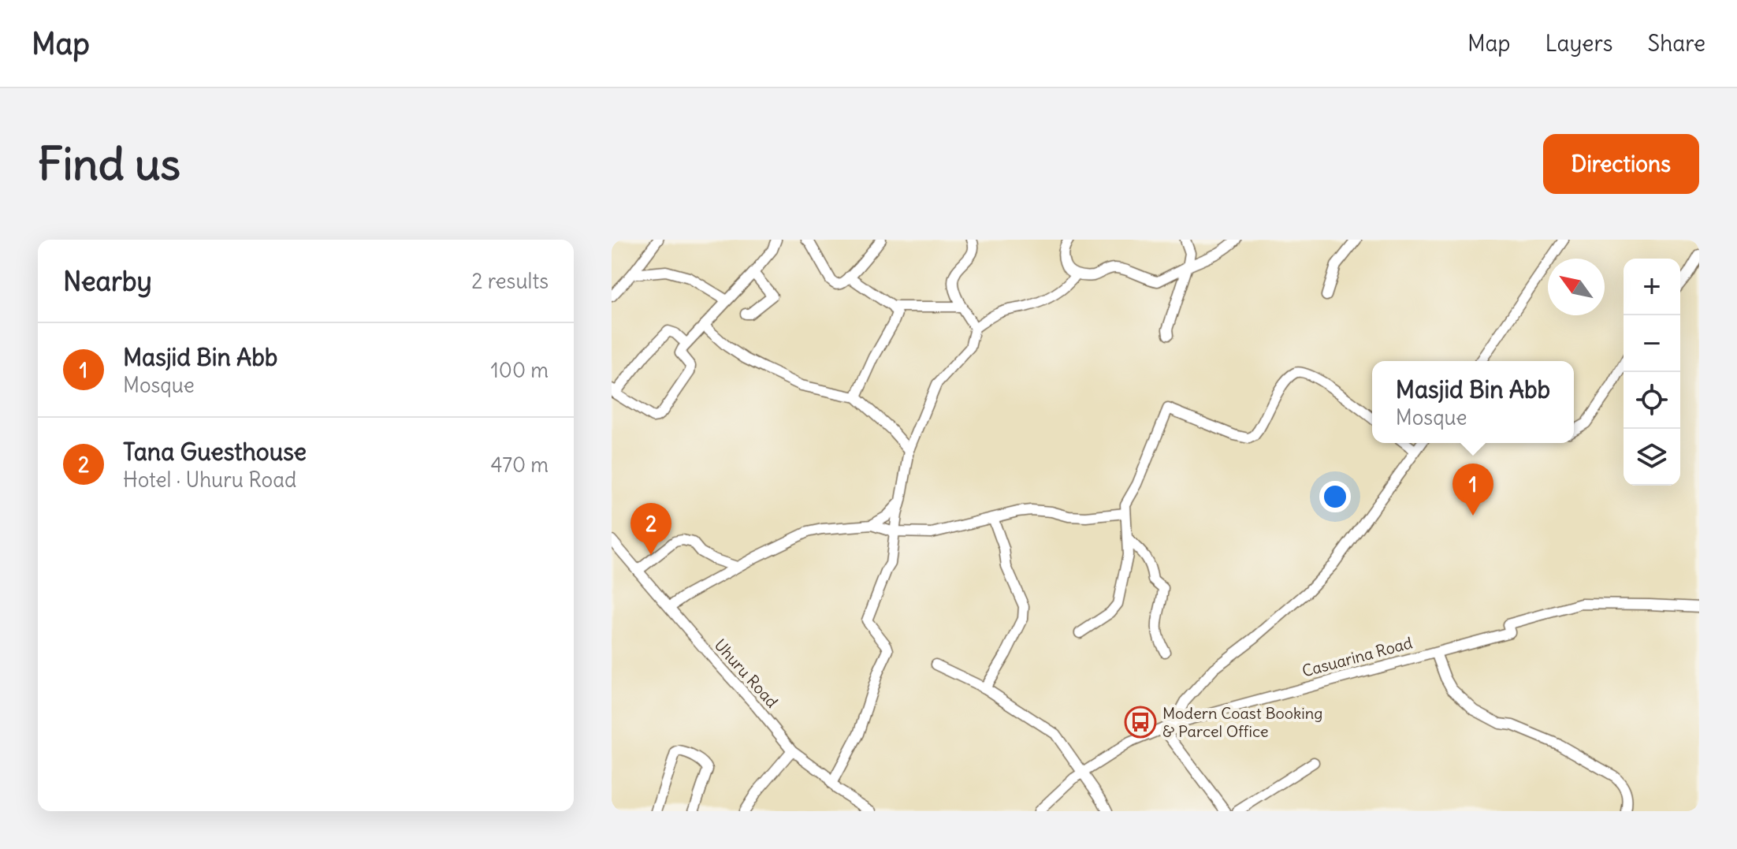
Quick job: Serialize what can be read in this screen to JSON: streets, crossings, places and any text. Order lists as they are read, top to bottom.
{
  "streets": {
    "street": ["Casuarina Road", "Uhuru Road"]
  },
  "places": {
    "bus stop": ["Modern Coast Booking & Parcel Office"]
  },
  "north": "top left",
  "page": {
    "header": "Map",
    "nav": ["Map", "Layers", "Share"],
    "buttons": "Directions",
    "title": "Find us",
    "heading": ["Nearby", "2 results"],
    "map_buttons": ["+", "−"],
    "list": [
      {
        "mark": "1",
        "name": "Masjid Bin Abb",
        "note": "Mosque",
        "value": "100 m"
      },
      {
        "mark": "2",
        "name": "Tana Guesthouse",
        "note": "Hotel · Uhuru Road",
        "value": "470 m"
      }
    ],
    "popup": ["Masjid Bin Abb", "Mosque"],
    "pins": ["1", "2"]
  }
}
